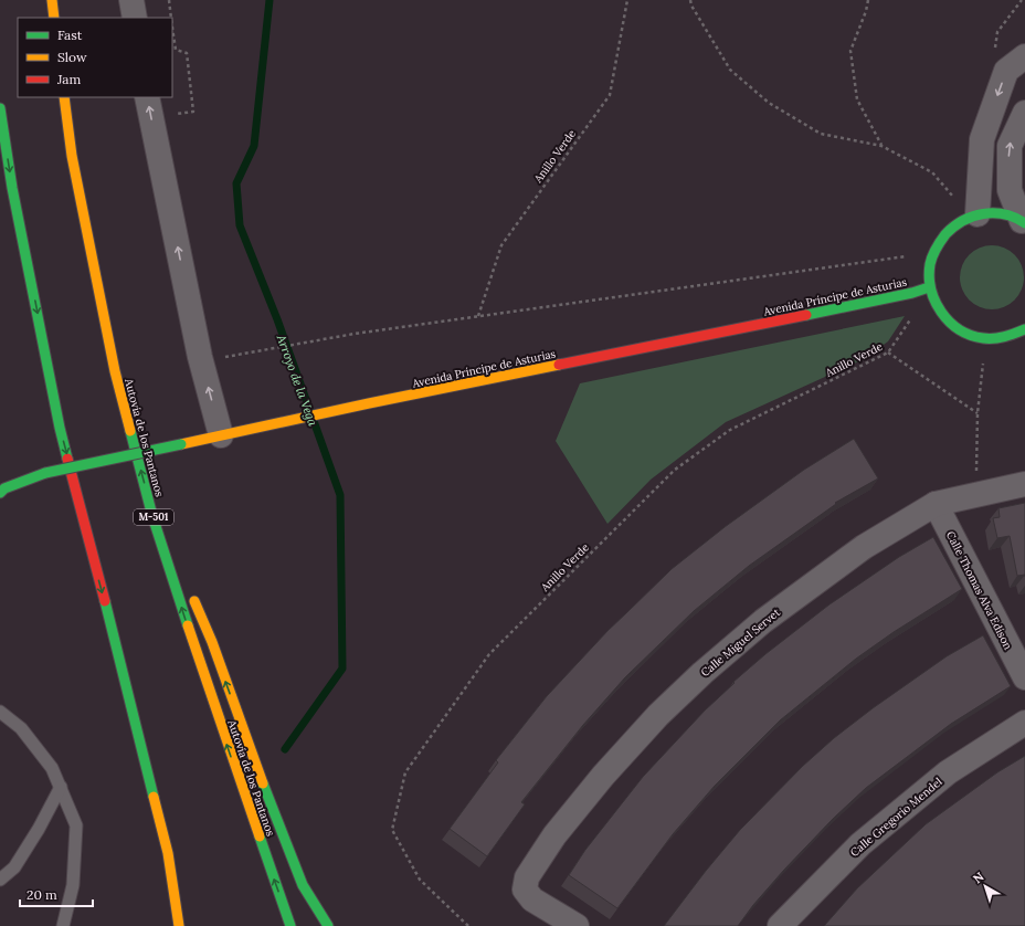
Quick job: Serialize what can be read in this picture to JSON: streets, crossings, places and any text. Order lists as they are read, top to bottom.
{
  "streets": {
    "main road": ["Avenida Príncipe de Asturias", "Autovía de los Pantanos", "M-501"],
    "street": ["Calle Thomas Alva Edison", "Calle Miguel Servet", "Calle Gregorio Mendel"],
    "path": ["Anillo Verde"]
  },
  "crossings": [
    ["Calle Thomas Alva Edison", "Calle Miguel Servet"]
  ],
  "water": ["Arroyo de la Vega"],
  "legend": ["Fast", "Slow", "Jam"],
  "scale_bar": "20 m",
  "north": "top left"
}
